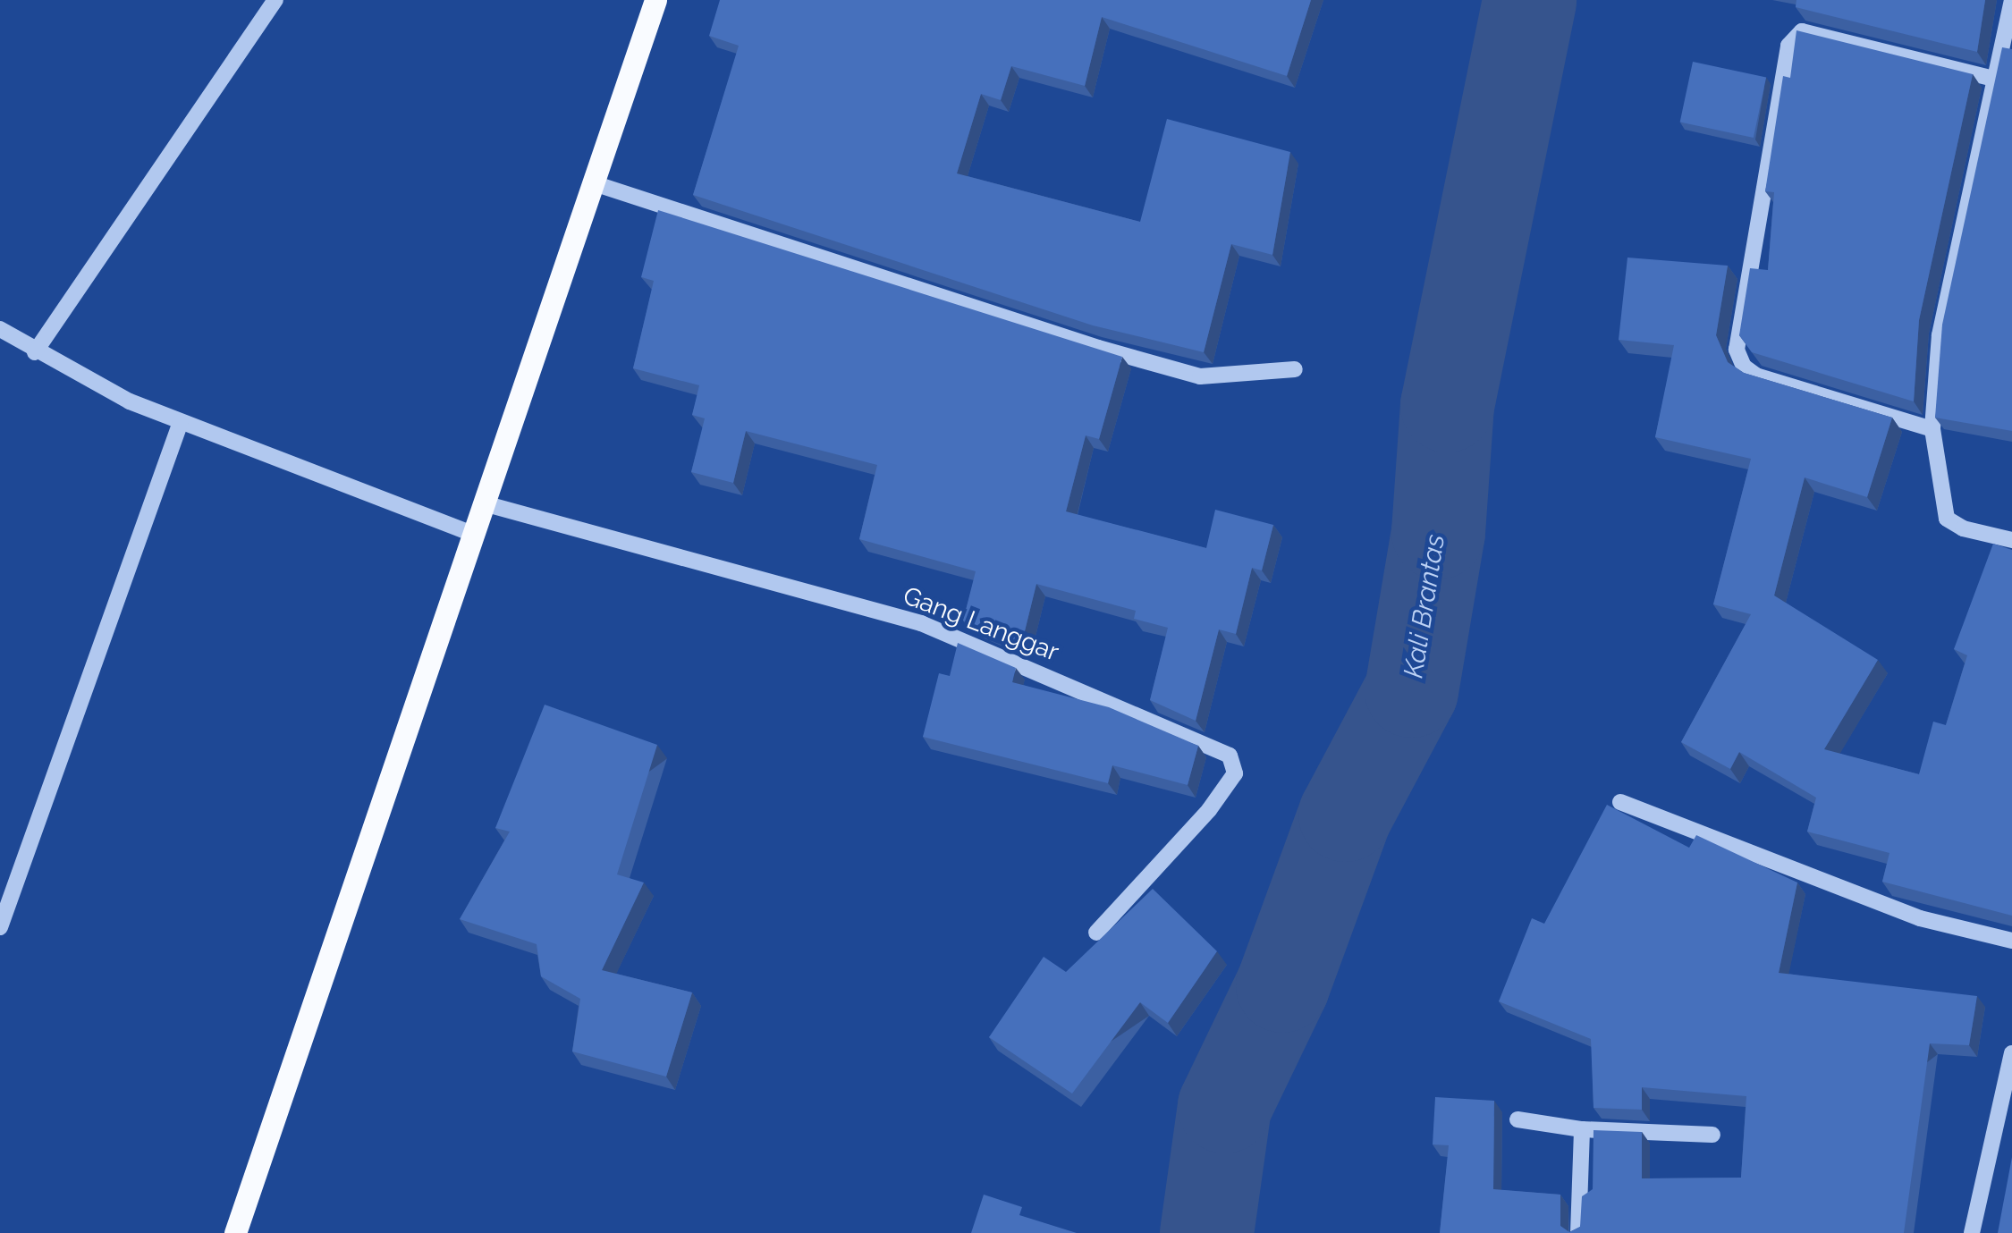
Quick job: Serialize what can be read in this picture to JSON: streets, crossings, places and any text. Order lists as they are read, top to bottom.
{
  "streets": {
    "street": ["Gang Langgar"]
  },
  "water": ["Kali Brantas"]
}
